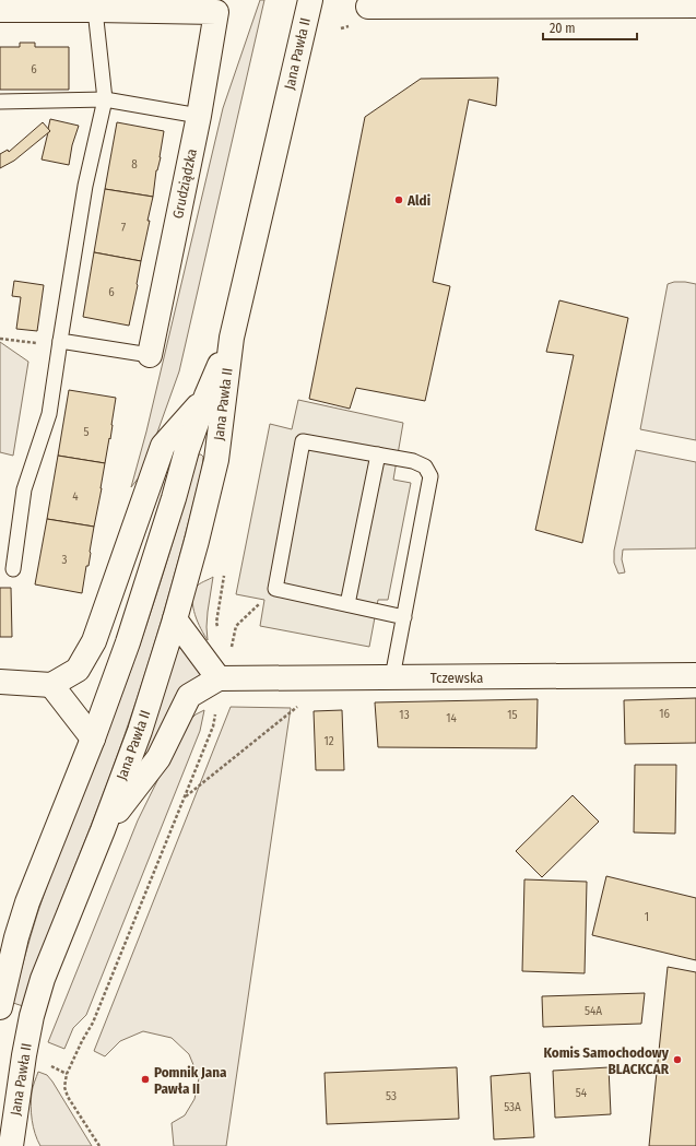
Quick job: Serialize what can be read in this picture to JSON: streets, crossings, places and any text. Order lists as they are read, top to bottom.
{
  "streets": {
    "main road": ["Jana Pawła II", "Grudziądzka", "Tczewska"]
  },
  "places": ["Aldi", "Komis Samochodowy BLACKCAR", "Pomnik Jana Pawła II"],
  "house_numbers": [
    "6",
    "8",
    "7",
    "6",
    "5",
    "4",
    "3",
    "16",
    "13",
    "15",
    "14",
    "12",
    "1",
    "54A",
    "54",
    "53",
    "53A"
  ],
  "scale_bar": "20 m"
}
